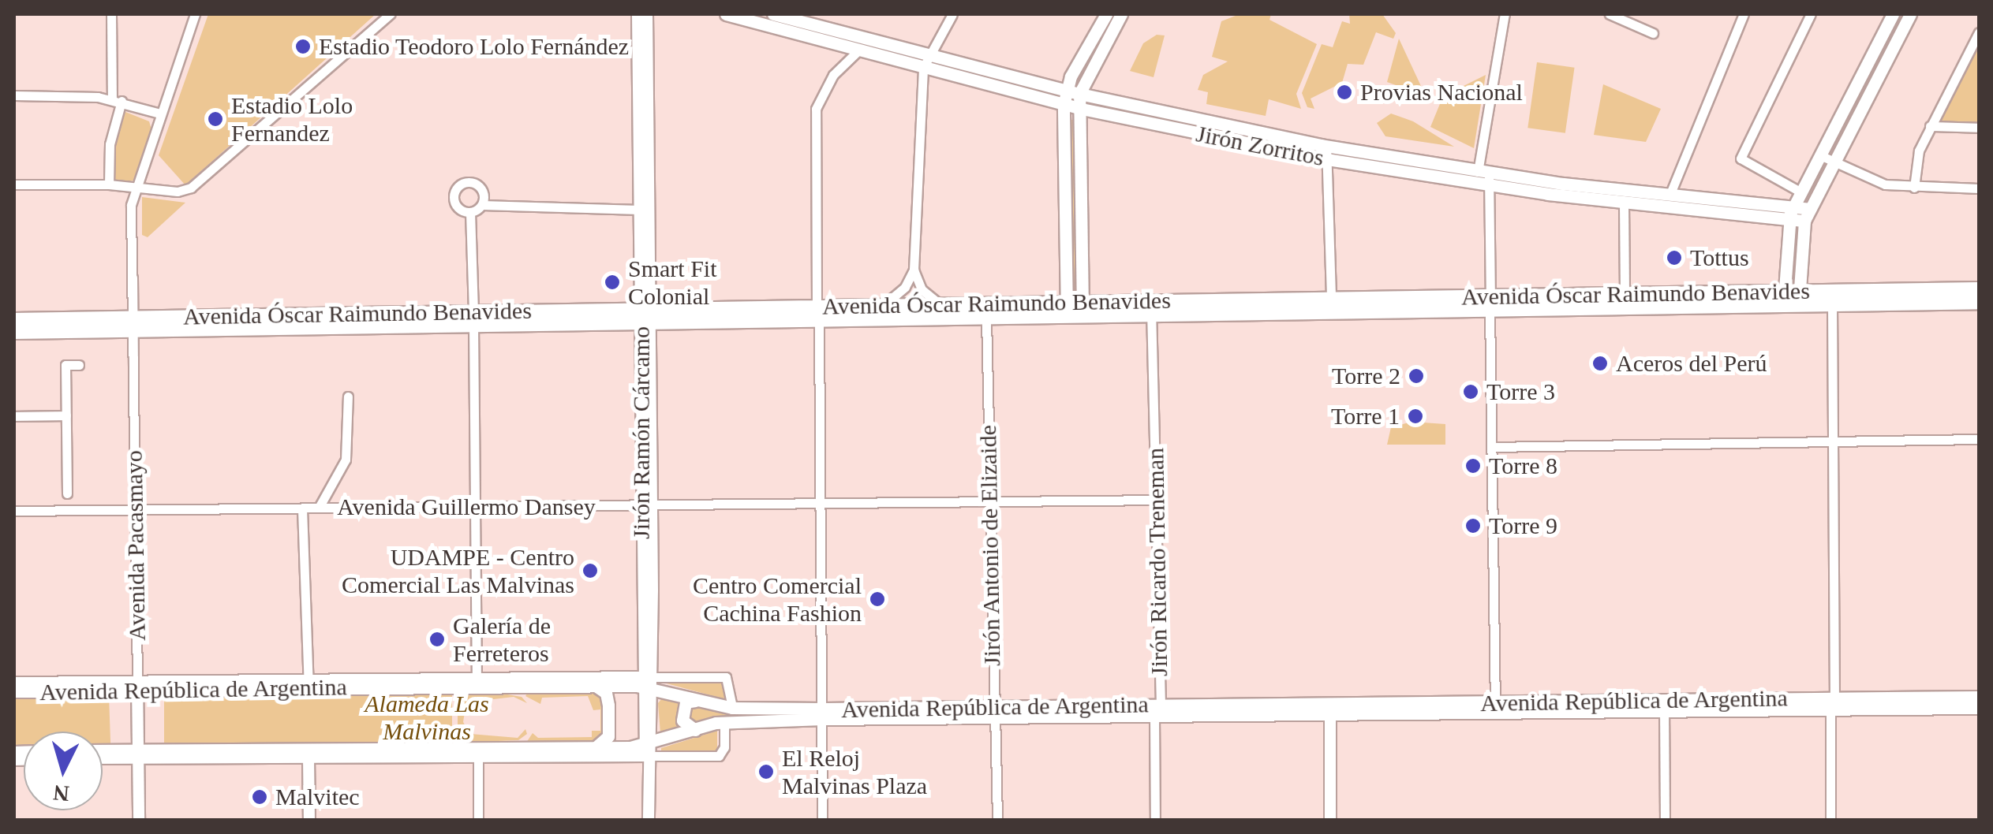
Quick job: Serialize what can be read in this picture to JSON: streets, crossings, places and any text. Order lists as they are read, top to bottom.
{
  "streets": {
    "main road": ["Jirón Zorritos", "Avenida Óscar Raimundo Benavides", "Avenida República de Argentina"],
    "street": [
      "Jirón Ramón Cárcamo",
      "Avenida Guillermo Dansey",
      "Avenida Pacasmayo",
      "Jirón Antonio de Elizaide",
      "Jirón Ricardo Treneman"
    ]
  },
  "crossings": [
    ["Avenida Óscar Raimundo Benavides", "Jirón Ramón Cárcamo"],
    ["Avenida Óscar Raimundo Benavides", "Avenida Pacasmayo"],
    ["Avenida Óscar Raimundo Benavides", "Jirón Antonio de Elizaide"],
    ["Avenida Óscar Raimundo Benavides", "Jirón Ricardo Treneman"],
    ["Jirón Ramón Cárcamo", "Avenida Guillermo Dansey"],
    ["Jirón Ramón Cárcamo", "Avenida República de Argentina"],
    ["Avenida Guillermo Dansey", "Avenida Pacasmayo"],
    ["Avenida Guillermo Dansey", "Jirón Antonio de Elizaide"],
    ["Avenida Guillermo Dansey", "Jirón Ricardo Treneman"],
    ["Avenida Pacasmayo", "Avenida República de Argentina"],
    ["Jirón Antonio de Elizaide", "Avenida República de Argentina"],
    ["Jirón Ricardo Treneman", "Avenida República de Argentina"]
  ],
  "parks": ["Alameda Las Malvinas"],
  "places": [
    "Estadio Teodoro Lolo Fernández",
    "Provias Nacional",
    "Estadio Lolo Fernandez",
    "Tottus",
    "Smart Fit Colonial",
    "Aceros del Perú",
    "Torre 2",
    "Torre 3",
    "Torre 1",
    "Torre 8",
    "Torre 9",
    "UDAMPE - Centro Comercial Las Malvinas",
    "Centro Comercial Cachina Fashion",
    "Galería de Ferreteros",
    "El Reloj Malvinas Plaza",
    "Malvitec"
  ],
  "north": "bottom"
}
